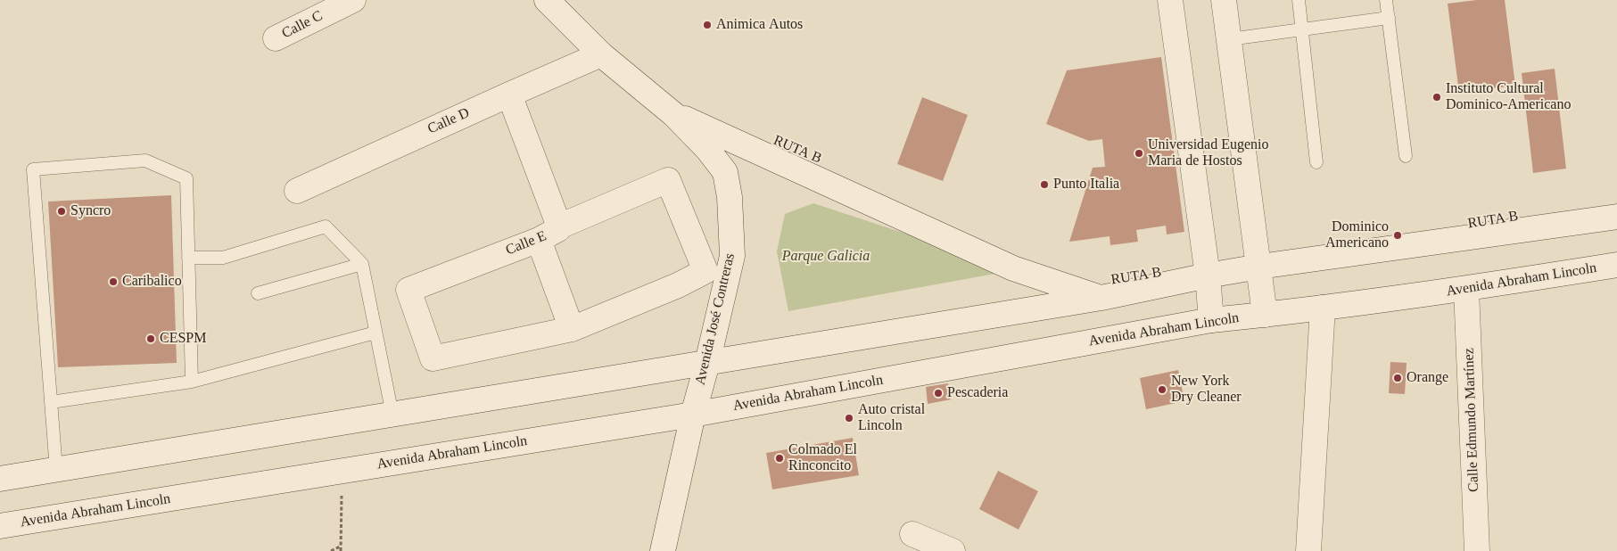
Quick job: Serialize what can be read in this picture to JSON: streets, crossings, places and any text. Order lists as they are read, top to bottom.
{
  "streets": {
    "main road": [
      "Calle C",
      "Calle D",
      "Calle E",
      "Avenida Abraham Lincoln",
      "Avenida José Contreras",
      "Calle Edmundo Martínez"
    ],
    "lane": ["RUTA B"]
  },
  "crossings": [
    ["Calle D", "Calle E"],
    ["Calle D", "Avenida José Contreras"],
    ["Avenida Abraham Lincoln", "Avenida José Contreras"],
    ["Avenida Abraham Lincoln", "Calle Edmundo Martínez"]
  ],
  "parks": ["Parque Galicia"],
  "places": [
    "Animica Autos",
    "Instituto Cultural Dominico-Americano",
    "Universidad Eugenio Maria de Hostos",
    "Punto Italia",
    "Syncro",
    "Dominico Americano",
    "Caribalico",
    "CESPM",
    "Orange",
    "New York Dry Cleaner",
    "Pescaderia",
    "Auto cristal Lincoln",
    "Colmado El Rinconcito"
  ]
}
